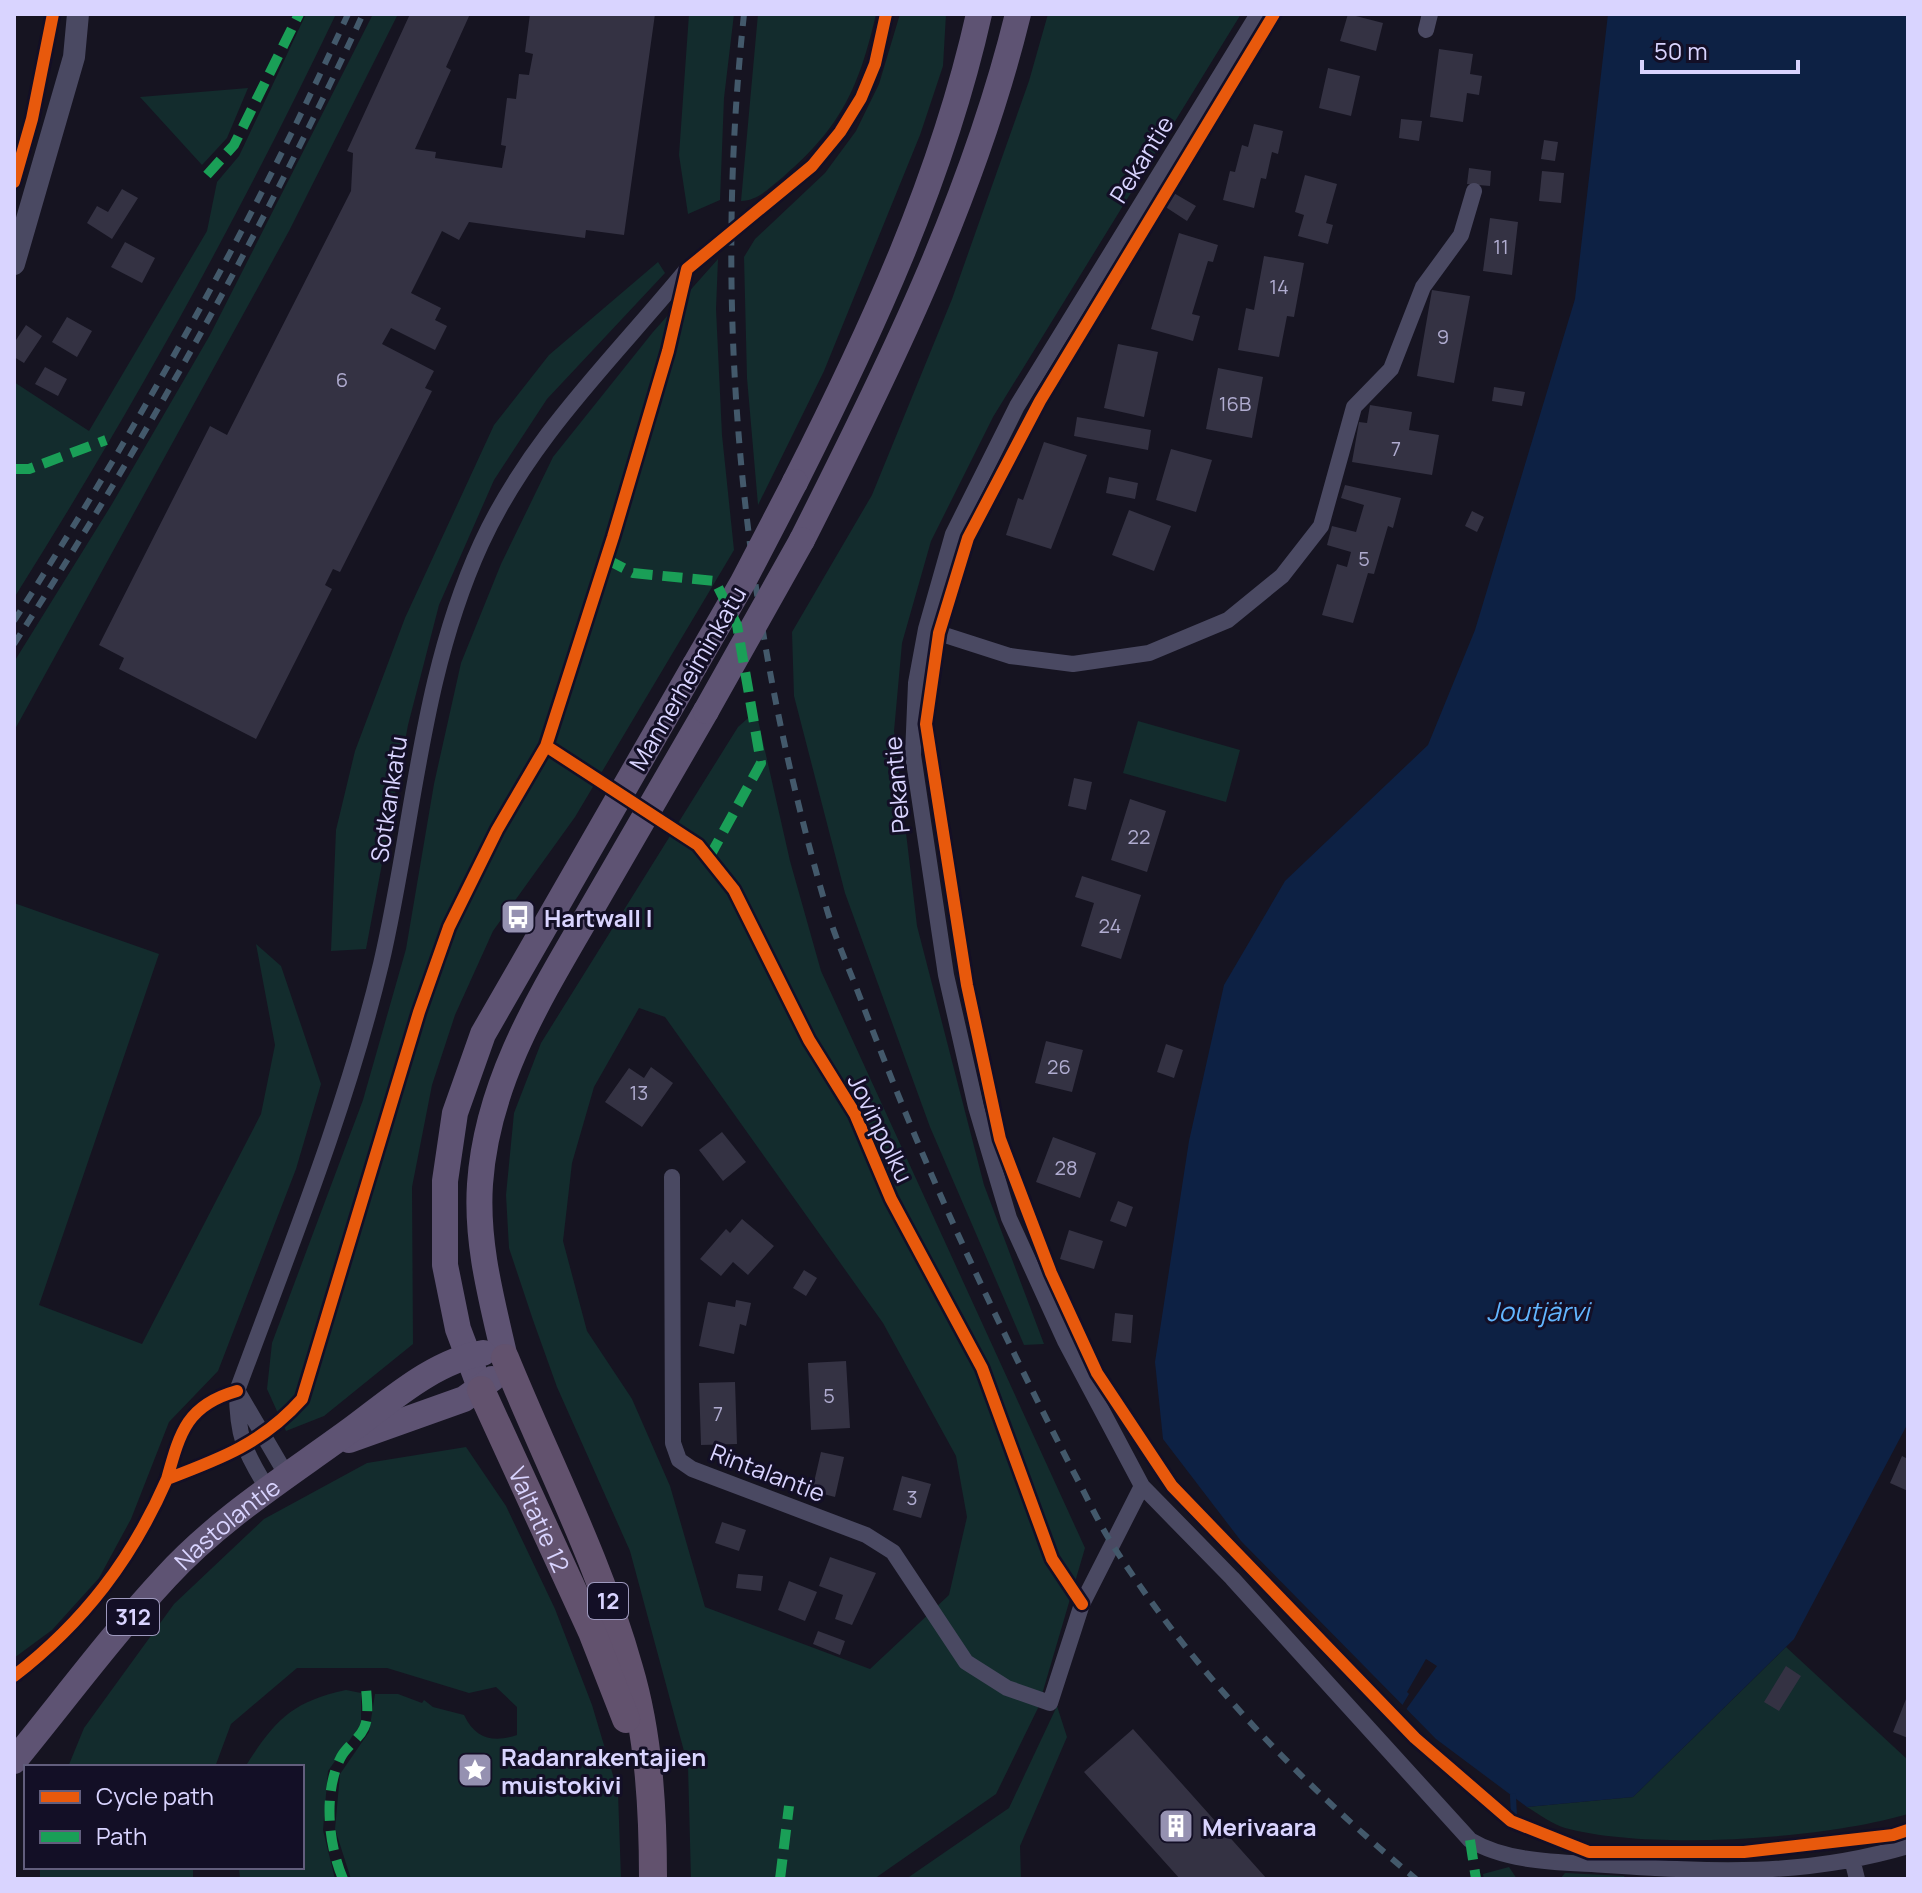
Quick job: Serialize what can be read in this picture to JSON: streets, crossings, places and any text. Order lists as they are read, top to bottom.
{
  "streets": {
    "highway": ["Valtatie 12", "12"],
    "main road": ["Mannerheiminkatu", "Nastolantie", "312"],
    "street": ["Pekantie", "Sotkankatu", "Rintalantie"],
    "cycle path": ["Jovinpolku"]
  },
  "crossings": [
    ["Pekantie", "Rintalantie"],
    ["Mannerheiminkatu", "Valtatie 12"],
    ["Mannerheiminkatu", "Nastolantie"],
    ["Sotkankatu", "Nastolantie"],
    ["Valtatie 12", "Nastolantie"]
  ],
  "water": ["Joutjärvi"],
  "places": {
    "bus stop": ["Hartwall I"],
    "place": ["Radanrakentajien muistokivi"],
    "building": ["Merivaara"]
  },
  "house_numbers": [
    "11",
    "14",
    "9",
    "6",
    "16B",
    "7",
    "5",
    "22",
    "24",
    "26",
    "13",
    "28",
    "5",
    "7",
    "3"
  ],
  "legend": ["Cycle path", "Path"],
  "scale_bar": "50 m"
}
